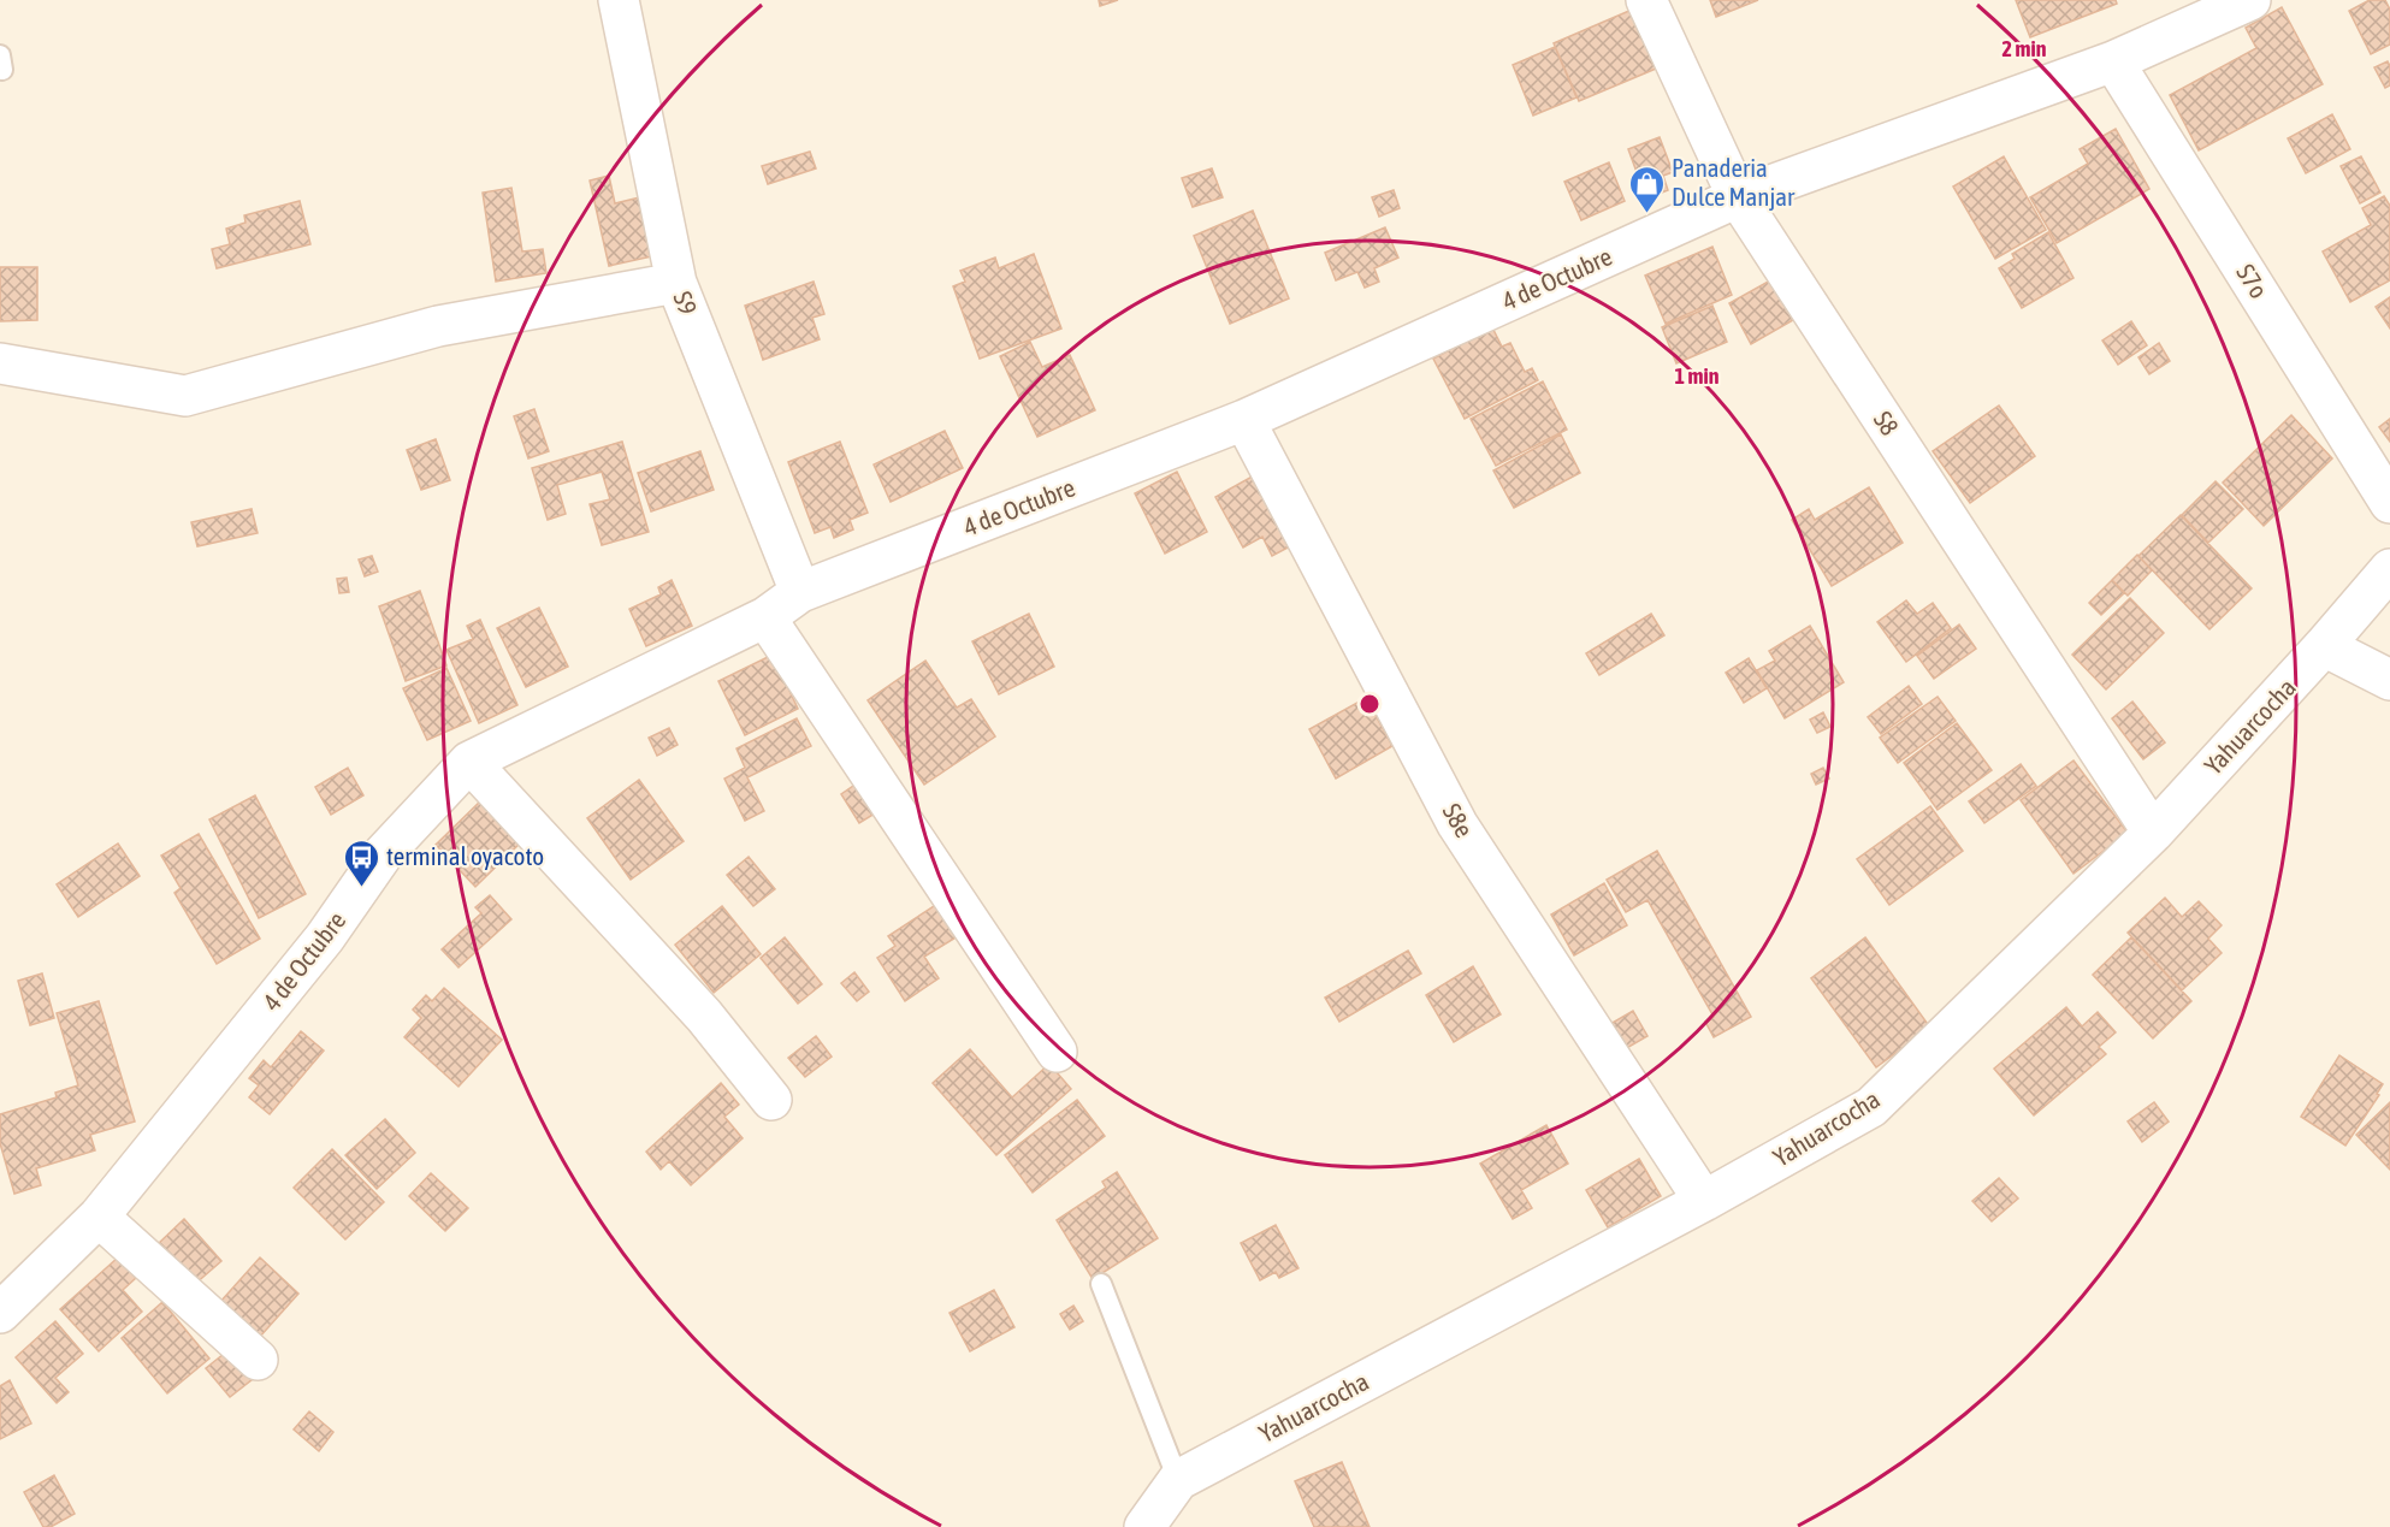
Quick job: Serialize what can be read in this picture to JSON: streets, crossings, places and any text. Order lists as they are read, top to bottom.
{
  "streets": {
    "street": [
      "4 de Octubre",
      "S7o",
      "S9",
      "S8",
      "Yahuarcocha",
      "S8e"
    ]
  },
  "crossings": [
    ["4 de Octubre", "S7o"],
    ["4 de Octubre", "S9"],
    ["4 de Octubre", "S8"],
    ["4 de Octubre", "S8e"],
    ["S8", "Yahuarcocha"],
    ["Yahuarcocha", "S8e"]
  ],
  "places": {
    "shop": ["Panaderia Dulce Manjar"],
    "bus stop": ["terminal oyacoto"]
  },
  "rings": ["2 min", "1 min"]
}
